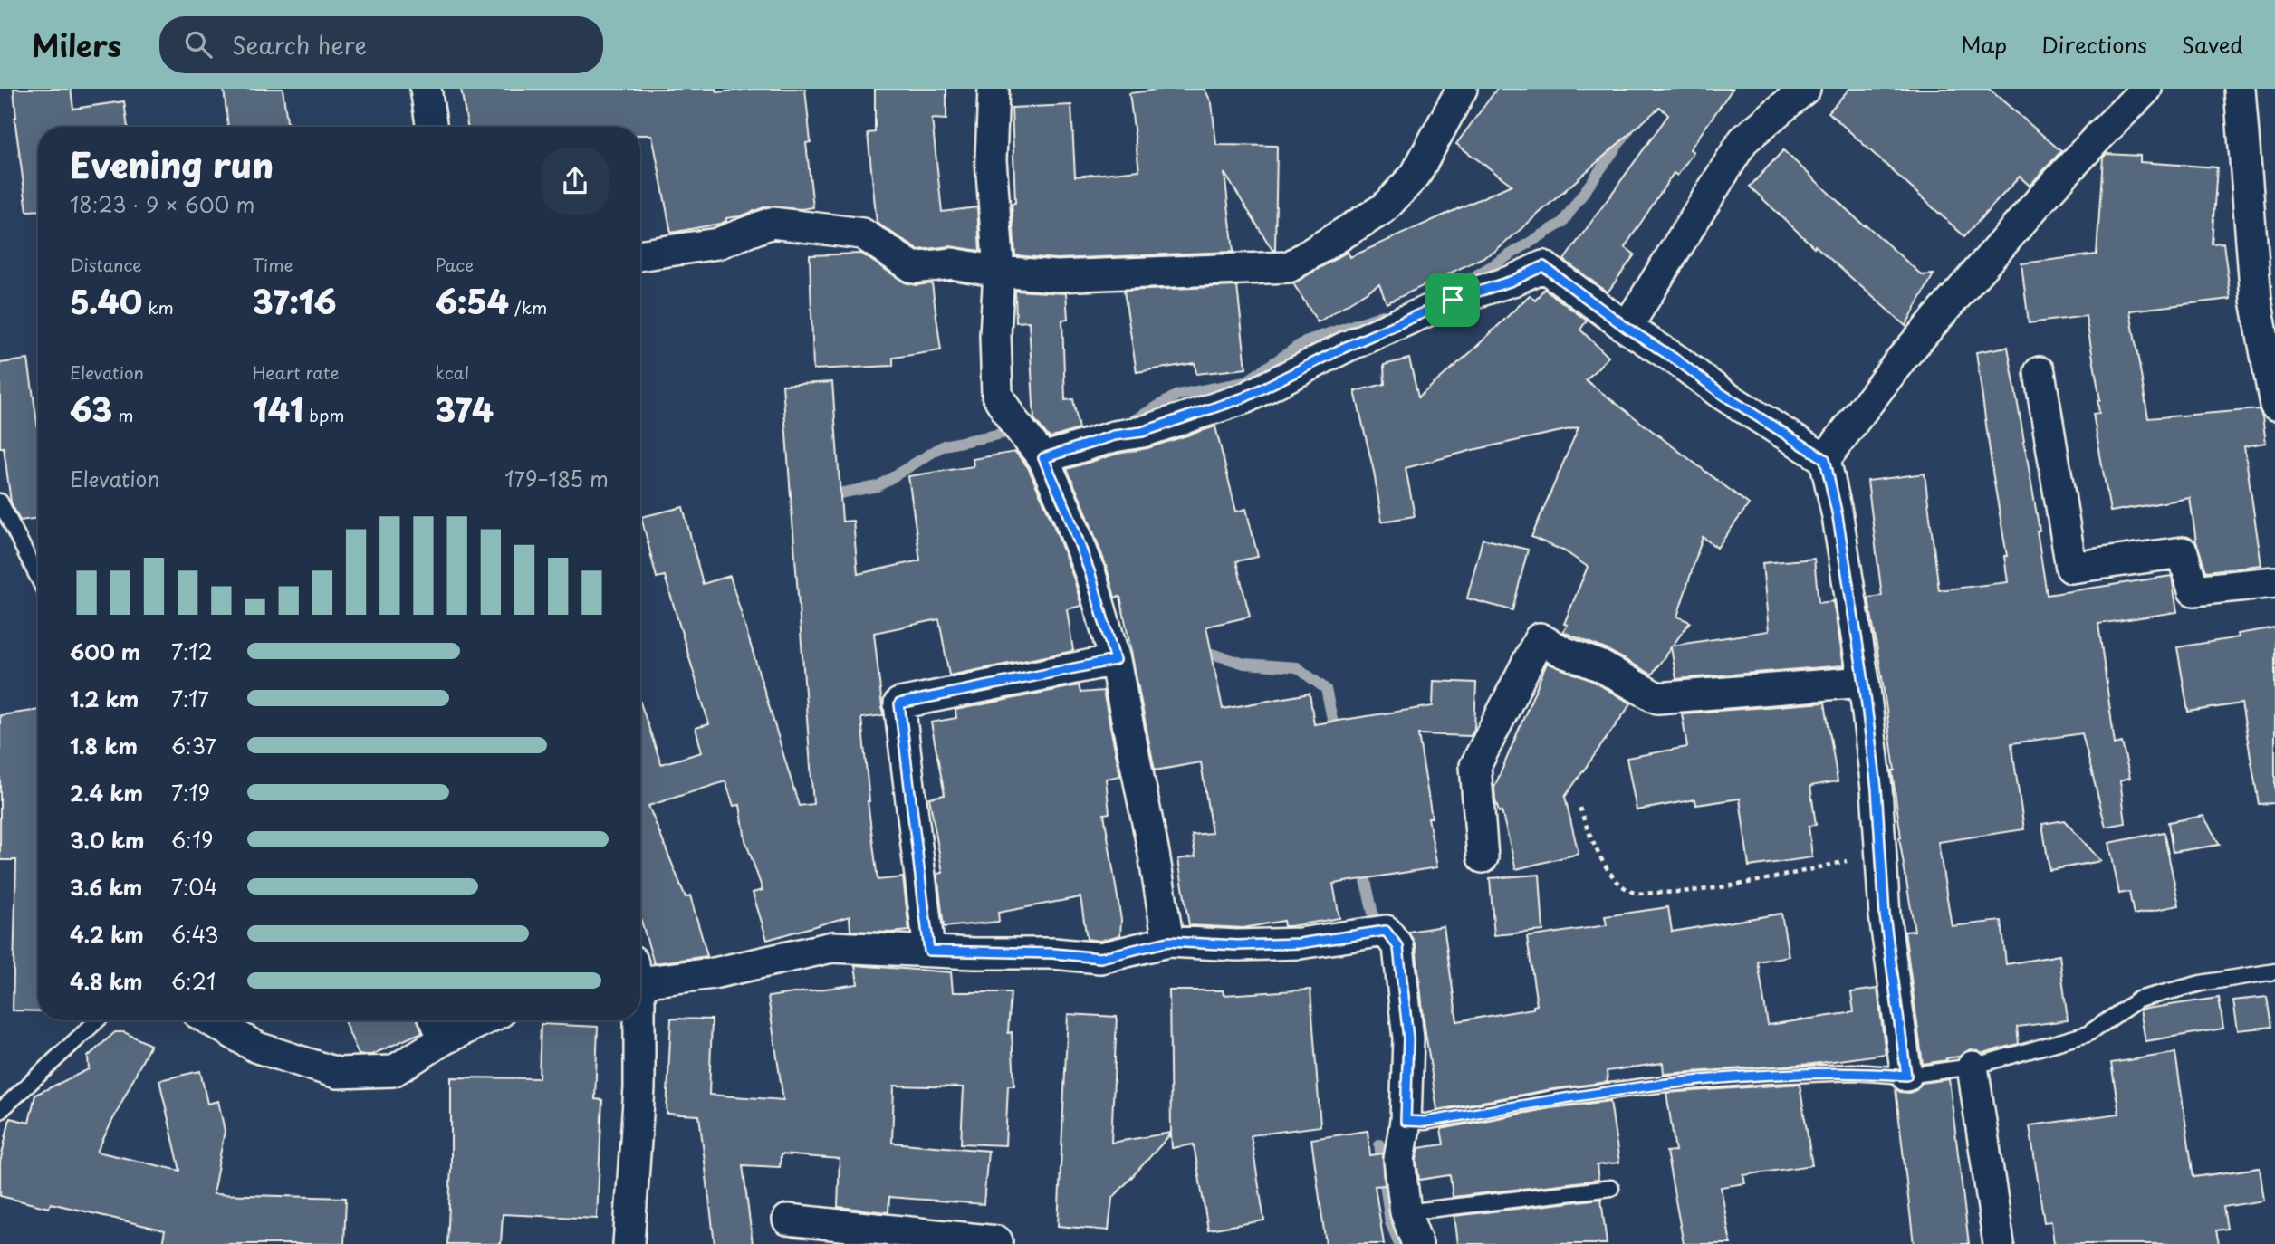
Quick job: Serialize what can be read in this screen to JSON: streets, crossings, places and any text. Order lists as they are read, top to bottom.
{
  "page": {
    "header": "Milers",
    "search": "Search here",
    "nav": ["Map", "Directions", "Saved"],
    "heading": ["Evening run", "18:23 · 9 × 600 m"],
    "stats": [
      ["Distance", "5.40 km"],
      ["Time", "37:16"],
      ["Pace", "6:54 /km"],
      ["Elevation", "63 m"],
      ["Heart rate", "141 bpm"],
      ["kcal", "374"]
    ],
    "chart": ["Elevation", "179–185 m"],
    "list": [
      {
        "name": "600 m",
        "note": "7:12"
      },
      {
        "name": "1.2 km",
        "note": "7:17"
      },
      {
        "name": "1.8 km",
        "note": "6:37"
      },
      {
        "name": "2.4 km",
        "note": "7:19"
      },
      {
        "name": "3.0 km",
        "note": "6:19"
      },
      {
        "name": "3.6 km",
        "note": "7:04"
      },
      {
        "name": "4.2 km",
        "note": "6:43"
      },
      {
        "name": "4.8 km",
        "note": "6:21"
      }
    ]
  }
}
